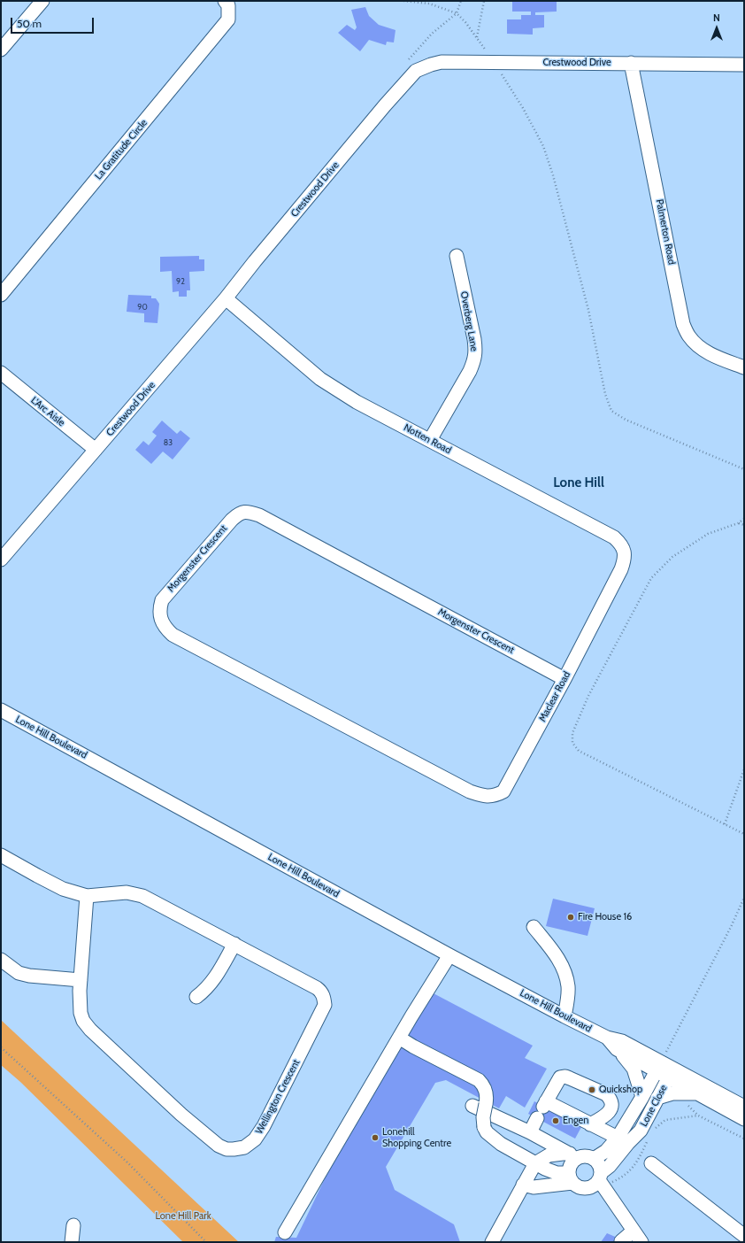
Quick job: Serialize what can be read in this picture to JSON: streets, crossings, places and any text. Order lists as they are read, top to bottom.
{
  "streets": {
    "street": [
      "Crestwood Drive",
      "La Gratitude Circle",
      "Palmerton Road",
      "Overberg Lane",
      "L'Arc Aisle",
      "Notten Road",
      "Morgenster Crescent",
      "Maclear Road",
      "Lone Hill Boulevard",
      "Wellington Crescent",
      "Lone Close"
    ]
  },
  "crossings": [
    ["Crestwood Drive", "Palmerton Road"],
    ["Crestwood Drive", "L'Arc Aisle"],
    ["Crestwood Drive", "Notten Road"],
    ["Overberg Lane", "Notten Road"],
    ["Notten Road", "Maclear Road"],
    ["Morgenster Crescent", "Maclear Road"],
    ["Lone Hill Boulevard", "Lone Close"]
  ],
  "districts": ["Lone Hill"],
  "parks": ["Lone Hill Park"],
  "places": [
    "Fire House 16",
    "Quickshop",
    "Engen",
    "Lonehill Shopping Centre"
  ],
  "house_numbers": ["92", "90", "83"],
  "scale_bar": "50 m",
  "north": "top"
}
